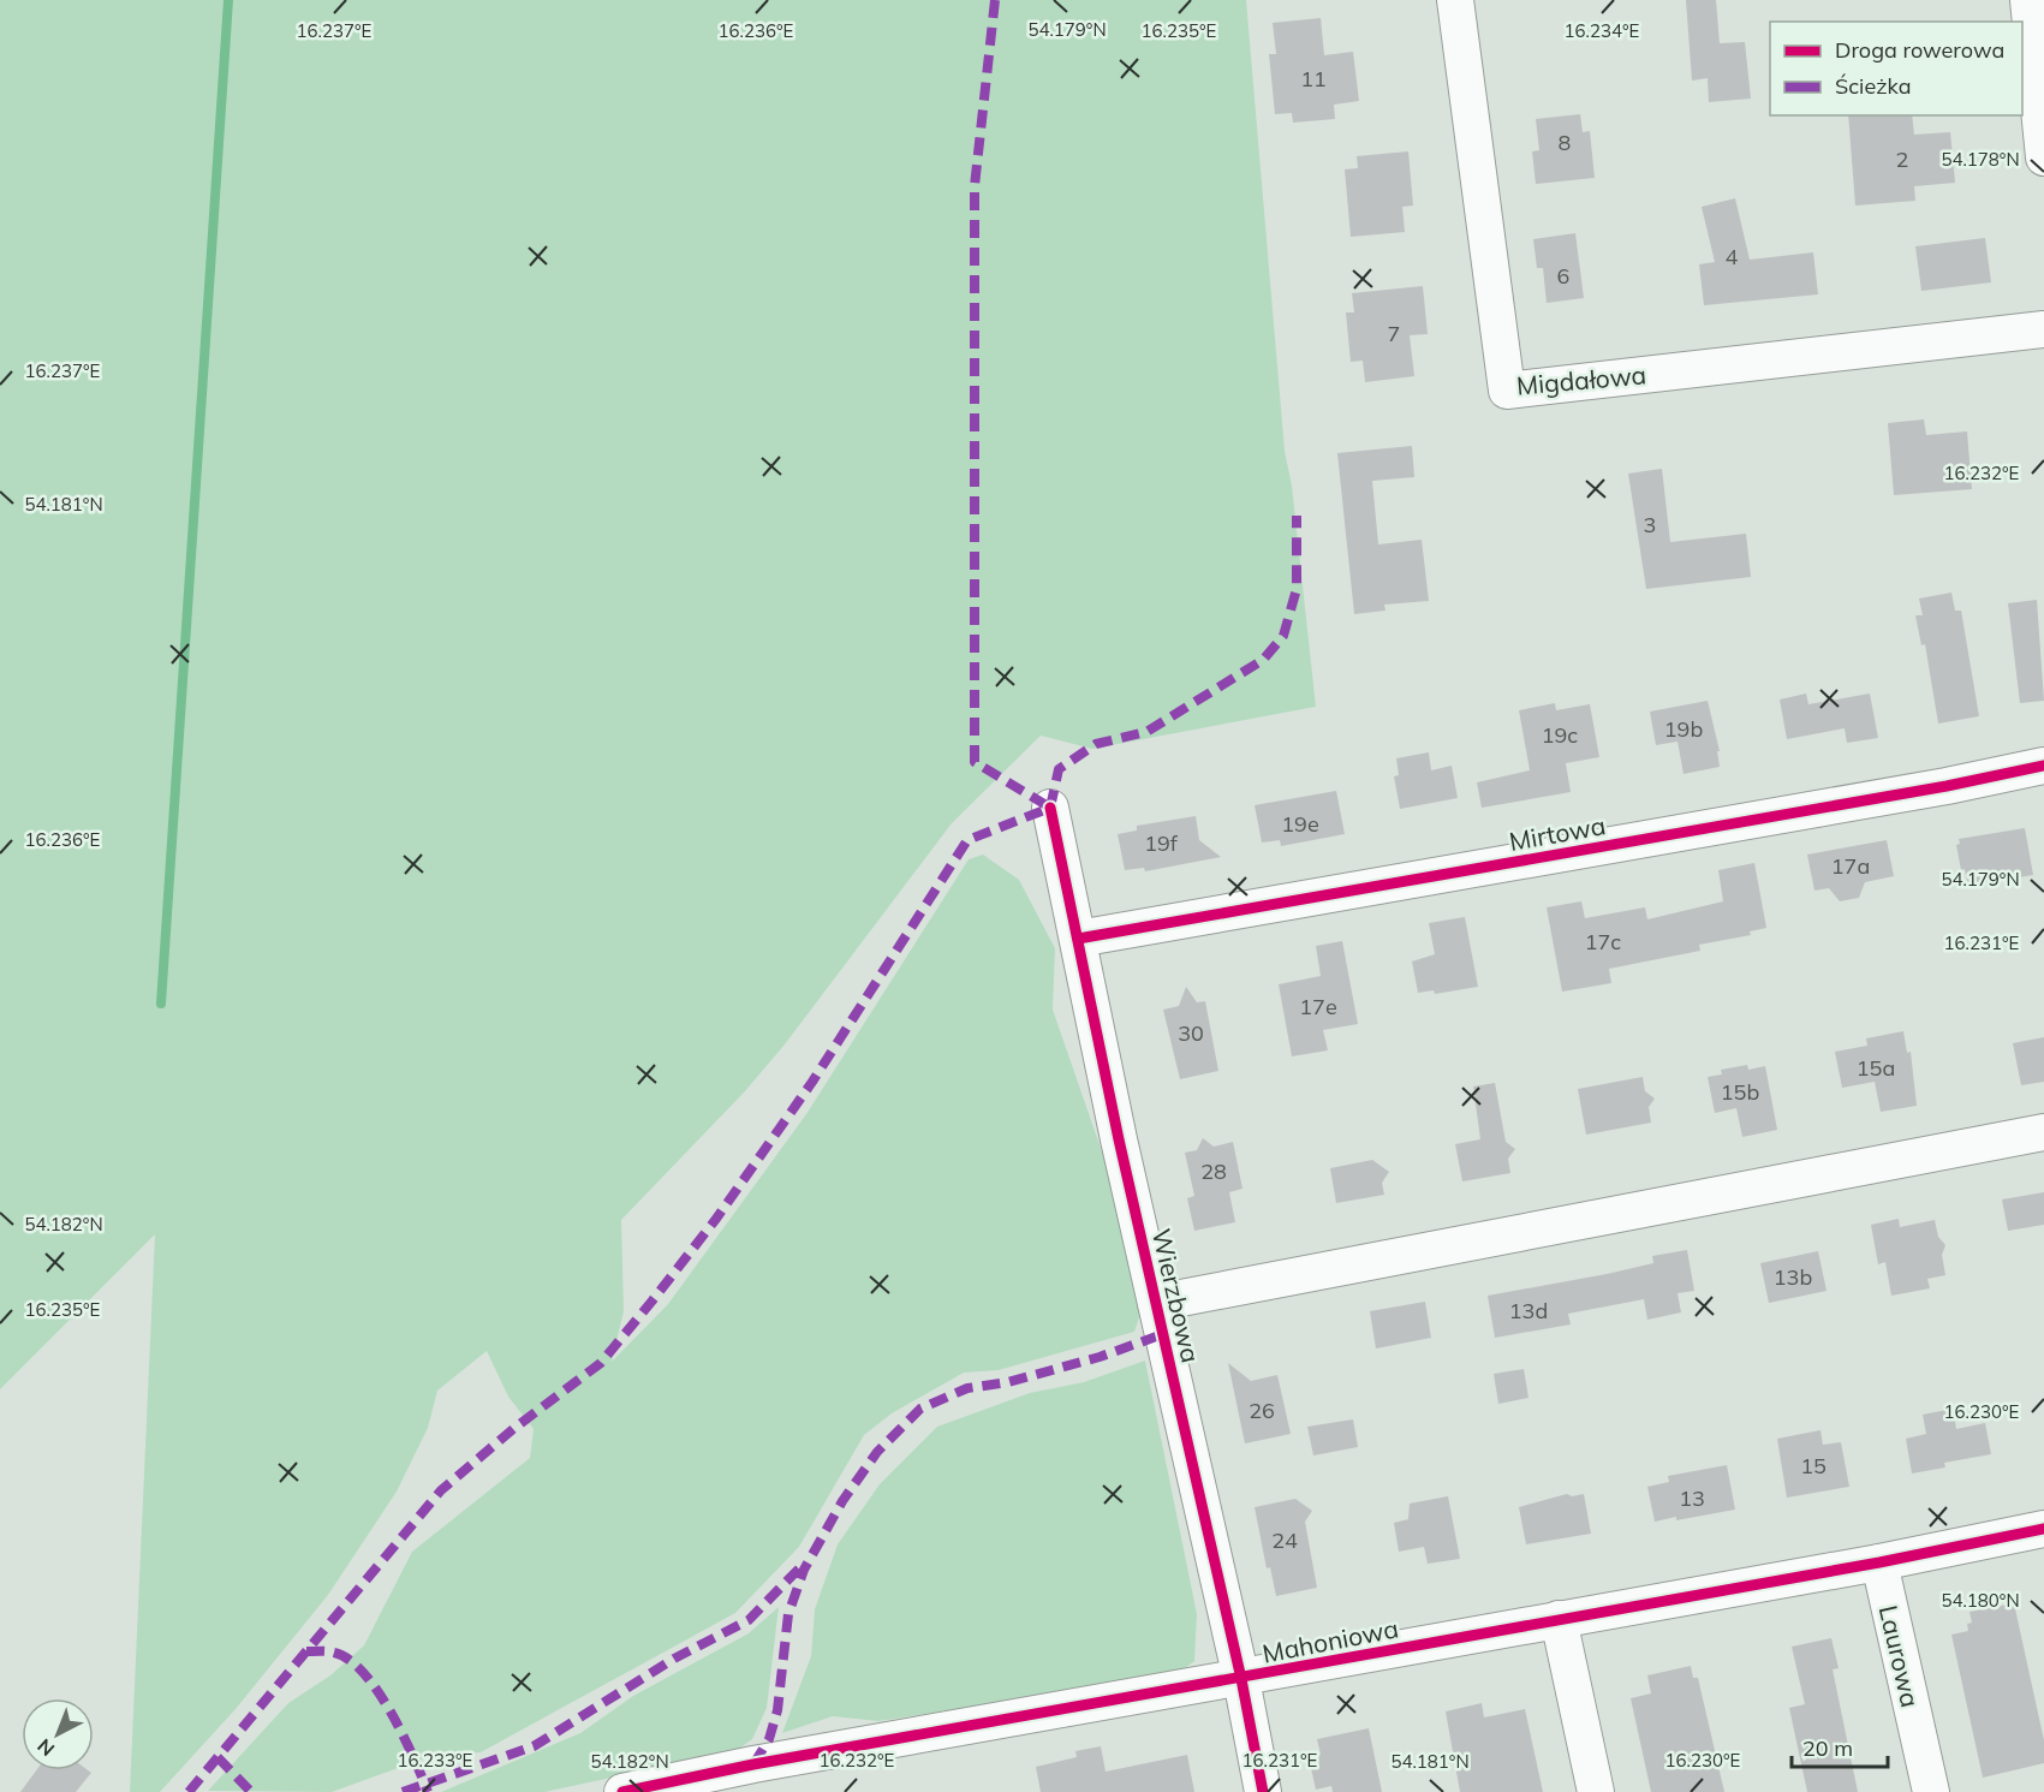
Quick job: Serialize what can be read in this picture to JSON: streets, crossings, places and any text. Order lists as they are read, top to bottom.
{
  "streets": {
    "street": [
      "Migdałowa",
      "Mirtowa",
      "Wierzbowa",
      "Mahoniowa",
      "Laurowa"
    ]
  },
  "crossings": [
    ["Mirtowa", "Wierzbowa"],
    ["Wierzbowa", "Mahoniowa"],
    ["Mahoniowa", "Laurowa"]
  ],
  "house_numbers": [
    "11",
    "8",
    "2",
    "4",
    "6",
    "7",
    "3",
    "19b",
    "19c",
    "19e",
    "19f",
    "17a",
    "17c",
    "17e",
    "30",
    "15a",
    "15b",
    "28",
    "13b",
    "13d",
    "26",
    "15",
    "13",
    "24"
  ],
  "legend": ["Droga rowerowa", "Ścieżka"],
  "scale_bar": "20 m",
  "north": "bottom left",
  "coordinates": [
    "54.179°N",
    "16.237°E",
    "16.236°E",
    "16.235°E",
    "16.234°E",
    "54.178°N",
    "16.232°E",
    "54.181°N",
    "16.231°E",
    "54.182°N",
    "16.230°E",
    "54.180°N",
    "16.233°E"
  ]
}
